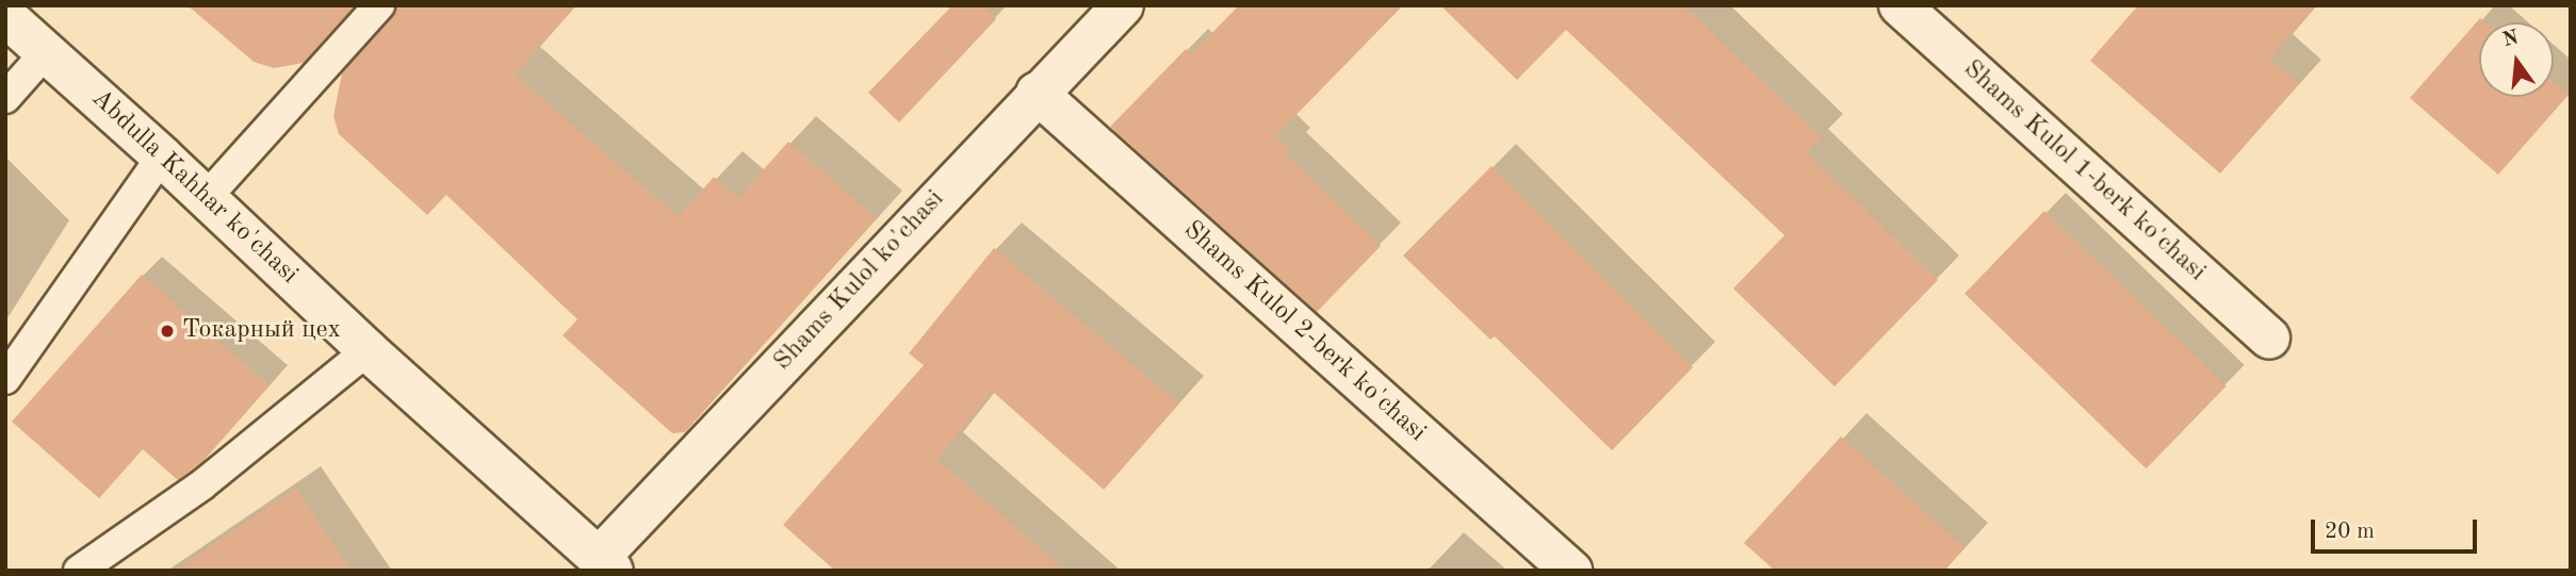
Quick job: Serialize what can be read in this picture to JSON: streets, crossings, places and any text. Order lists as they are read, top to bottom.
{
  "streets": {
    "street": [
      "Shams Kulol 1-berk ko'chasi",
      "Abdulla Kahhar ko'chasi",
      "Shams Kulol ko'chasi",
      "Shams Kulol 2-berk ko'chasi"
    ]
  },
  "crossings": [
    ["Abdulla Kahhar ko'chasi", "Shams Kulol ko'chasi"],
    ["Shams Kulol ko'chasi", "Shams Kulol 2-berk ko'chasi"]
  ],
  "places": ["Токарный цех"],
  "scale_bar": "20 m",
  "north": "top"
}
